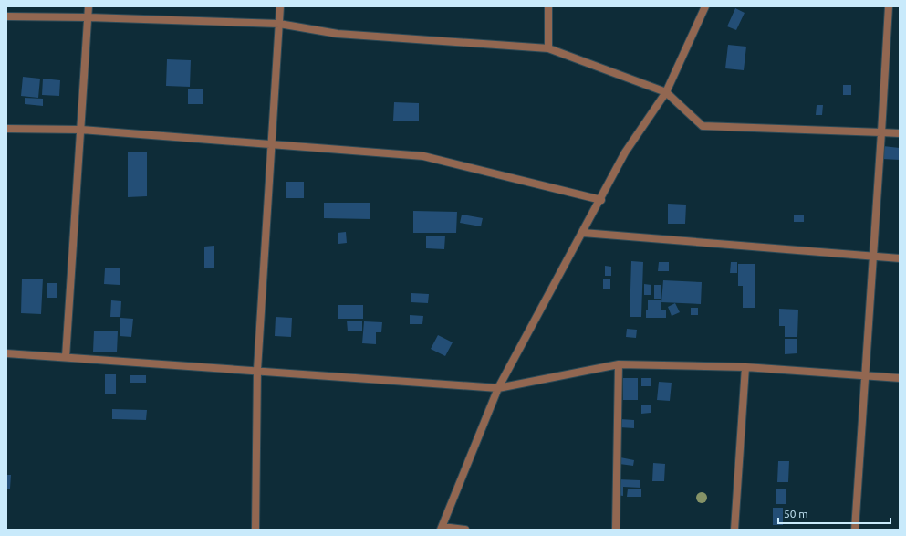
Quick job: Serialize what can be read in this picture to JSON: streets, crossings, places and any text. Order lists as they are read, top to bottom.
{
  "scale_bar": "50 m"
}
